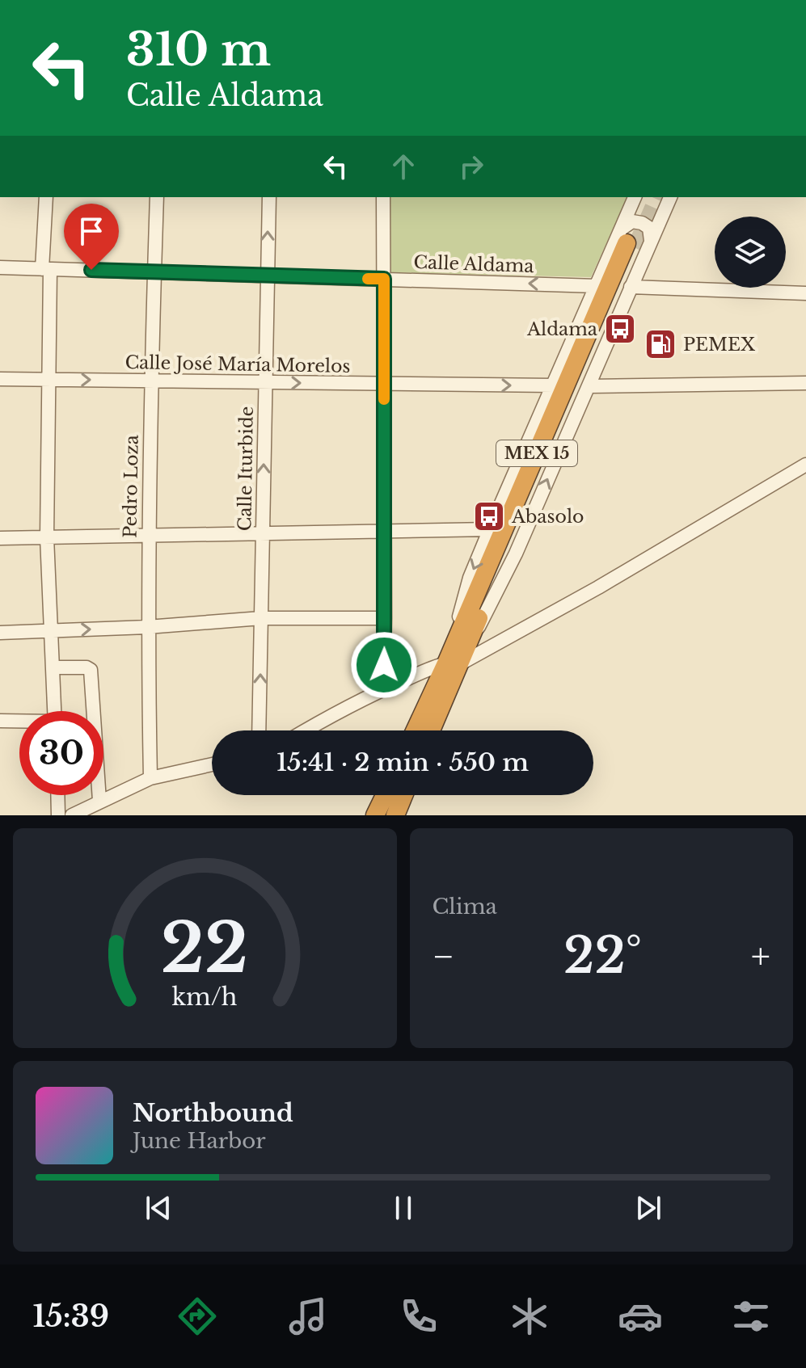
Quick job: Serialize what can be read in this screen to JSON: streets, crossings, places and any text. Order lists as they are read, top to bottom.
{
  "streets": {
    "highway": ["MEX 15"],
    "street": [
      "Calle Aldama",
      "Calle José María Morelos",
      "Calle Iturbide",
      "Pedro Loza"
    ]
  },
  "crossings": [
    ["Calle Aldama", "Calle Iturbide"],
    ["Calle Aldama", "Pedro Loza"],
    ["Calle José María Morelos", "Calle Iturbide"],
    ["Calle José María Morelos", "Pedro Loza"]
  ],
  "one_way": ["Calle Aldama", "Calle José María Morelos", "Calle Iturbide"],
  "places": {
    "bus stop": ["Aldama", "Abasolo"],
    "fuel station": ["PEMEX"]
  },
  "page": {
    "turn": ["310 m", "Calle Aldama"],
    "limit": "30",
    "trip": "15:41 · 2 min · 550 m",
    "tile": "Clima",
    "heat": ["−", "22°", "+"],
    "song": ["Northbound", "June Harbor"],
    "tabs": "15:39",
    "gauge": ["22", "km/h"]
  }
}
